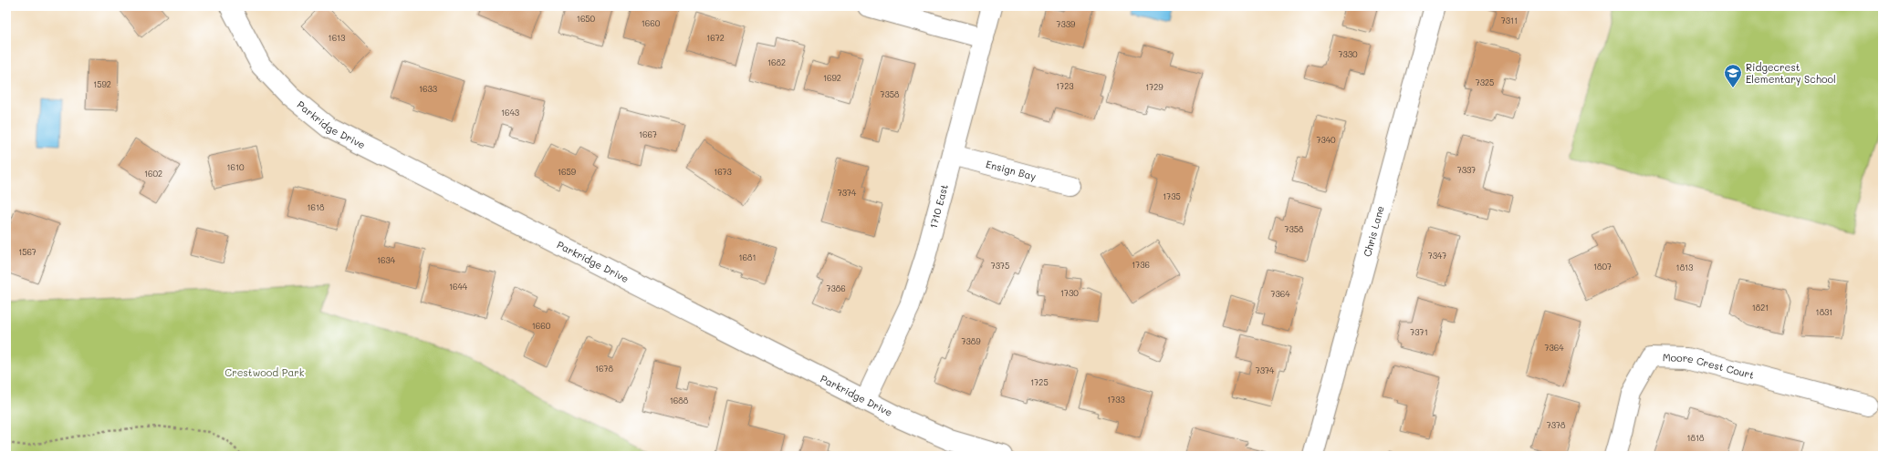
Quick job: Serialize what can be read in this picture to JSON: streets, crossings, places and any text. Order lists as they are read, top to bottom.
{
  "streets": {
    "street": [
      "Parkridge Drive",
      "Ensign Bay",
      "1710 East",
      "Chris Lane",
      "Moore Crest Court"
    ]
  },
  "crossings": [
    ["Parkridge Drive", "1710 East"],
    ["Ensign Bay", "1710 East"]
  ],
  "parks": ["Crestwood Park"],
  "places": {
    "school or university": ["Ridgecrest Elementary School"]
  },
  "house_numbers": [
    "1650",
    "7311",
    "1660",
    "7339",
    "1613",
    "1672",
    "7330",
    "1682",
    "1692",
    "7325",
    "1592",
    "1723",
    "1729",
    "1633",
    "7358",
    "1643",
    "1667",
    "7340",
    "1610",
    "7337",
    "1659",
    "1673",
    "1602",
    "7374",
    "1735",
    "1618",
    "7358",
    "1567",
    "7347",
    "1681",
    "1634",
    "1736",
    "7375",
    "1807",
    "1813",
    "1644",
    "7386",
    "1730",
    "7364",
    "1821",
    "1831",
    "1660",
    "7371",
    "7389",
    "7364",
    "1678",
    "7374",
    "1725",
    "1733",
    "1688",
    "7378",
    "1818"
  ]
}
